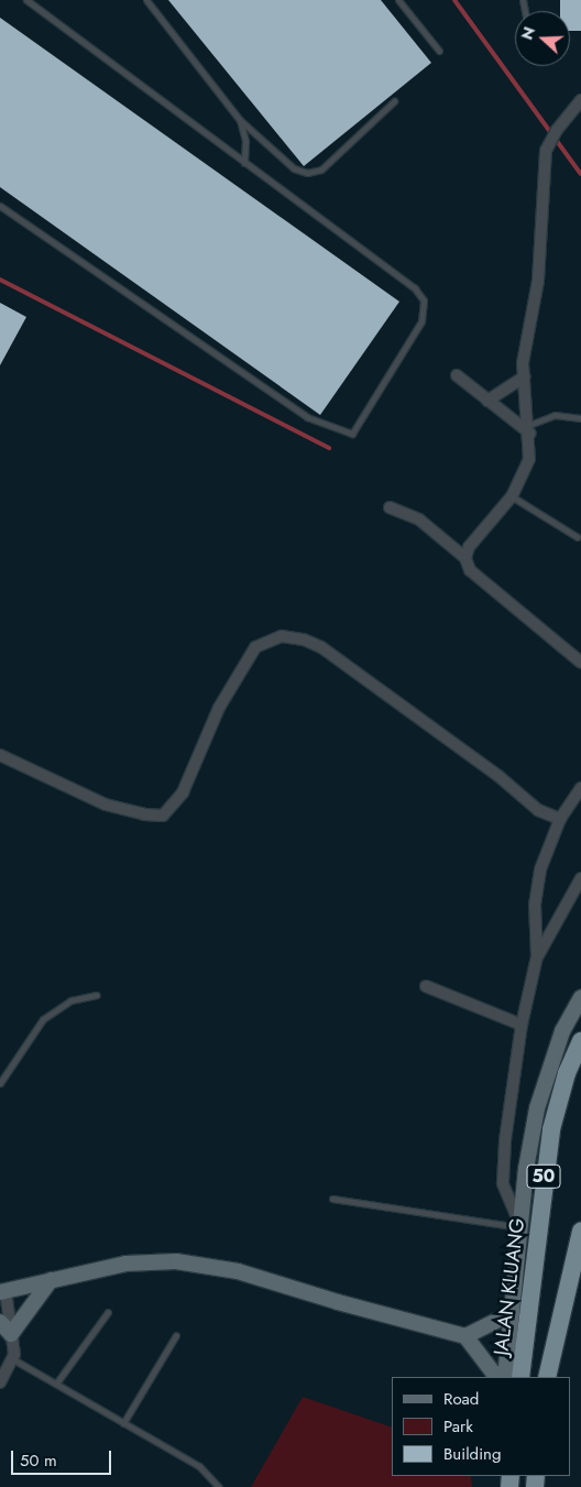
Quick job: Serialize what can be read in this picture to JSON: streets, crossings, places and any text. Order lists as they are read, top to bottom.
{
  "streets": {
    "highway": ["50", "JALAN KLUANG"]
  },
  "legend": ["Road", "Park", "Building"],
  "scale_bar": "50 m",
  "north": "left"
}
